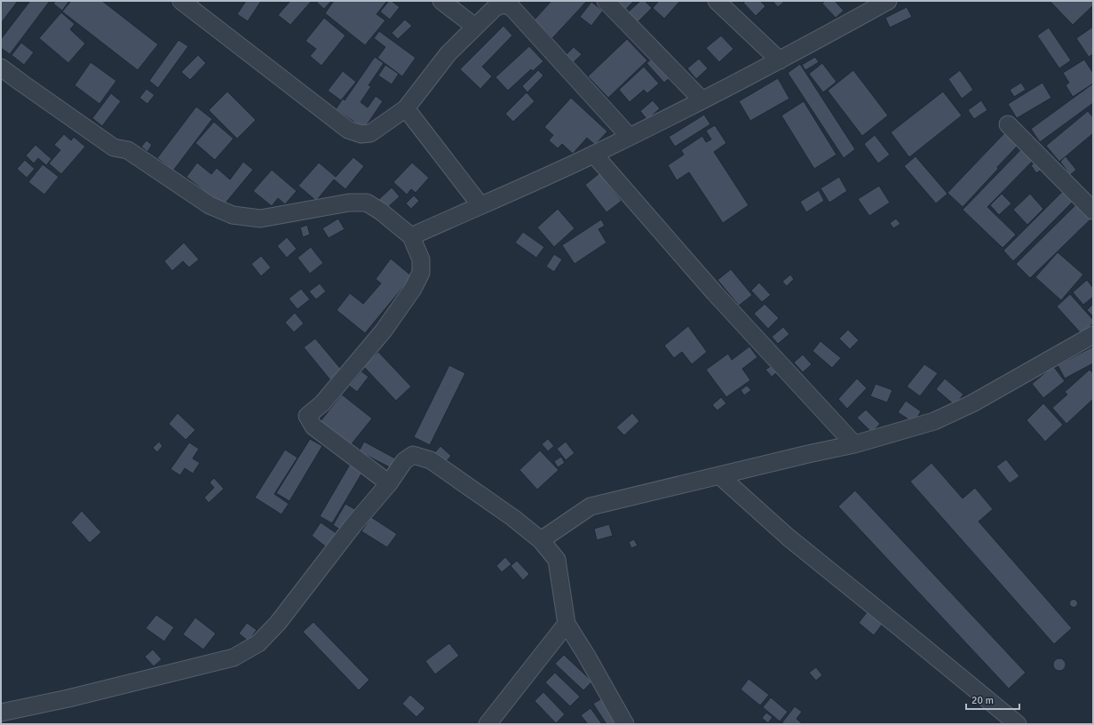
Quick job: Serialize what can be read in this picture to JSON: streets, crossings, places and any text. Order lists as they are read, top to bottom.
{
  "scale_bar": "20 m"
}
